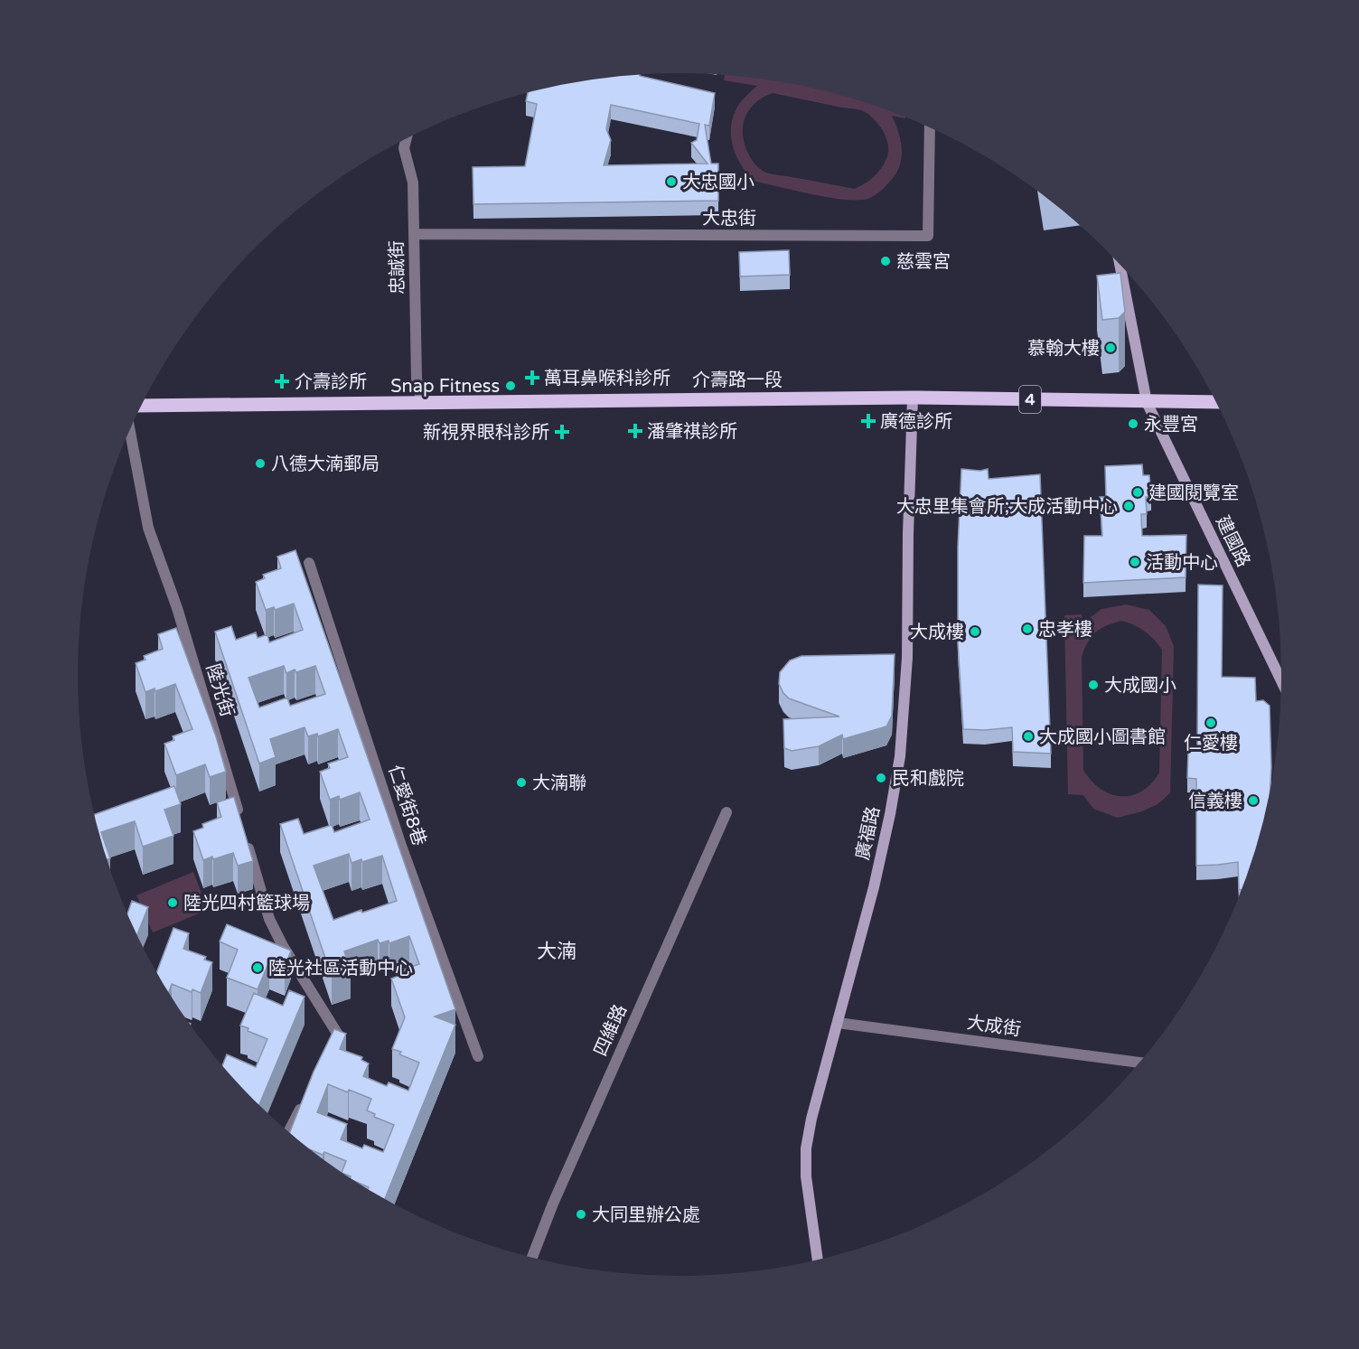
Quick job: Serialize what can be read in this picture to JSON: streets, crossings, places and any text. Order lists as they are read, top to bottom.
{
  "streets": {
    "main road": ["介壽路一段", "4"],
    "street": [
      "大忠街",
      "忠誠街",
      "建國路",
      "陸光街",
      "仁愛街8巷",
      "廣福路",
      "大成街",
      "四維路"
    ]
  },
  "crossings": [
    ["大忠街", "忠誠街"],
    ["忠誠街", "介壽路一段"],
    ["介壽路一段", "4"],
    ["介壽路一段", "建國路"],
    ["介壽路一段", "廣福路"],
    ["4", "建國路"],
    ["廣福路", "大成街"]
  ],
  "districts": ["大湳"],
  "places": {
    "other": [
      "大忠國小",
      "慈雲宮",
      "慕翰大樓",
      "Snap Fitness",
      "永豐宮",
      "八德大湳郵局",
      "建國閱覽室",
      "大忠里集會所;大成活動中心",
      "活動中心",
      "忠孝樓",
      "大成樓",
      "大成國小",
      "仁愛樓",
      "大成國小圖書館",
      "民和戲院",
      "大湳聯",
      "信義樓",
      "陸光四村籃球場",
      "陸光社區活動中心",
      "大同里辦公處"
    ],
    "health": [
      "萬耳鼻喉科診所",
      "介壽診所",
      "廣德診所",
      "潘肇祺診所",
      "新視界眼科診所"
    ]
  }
}
